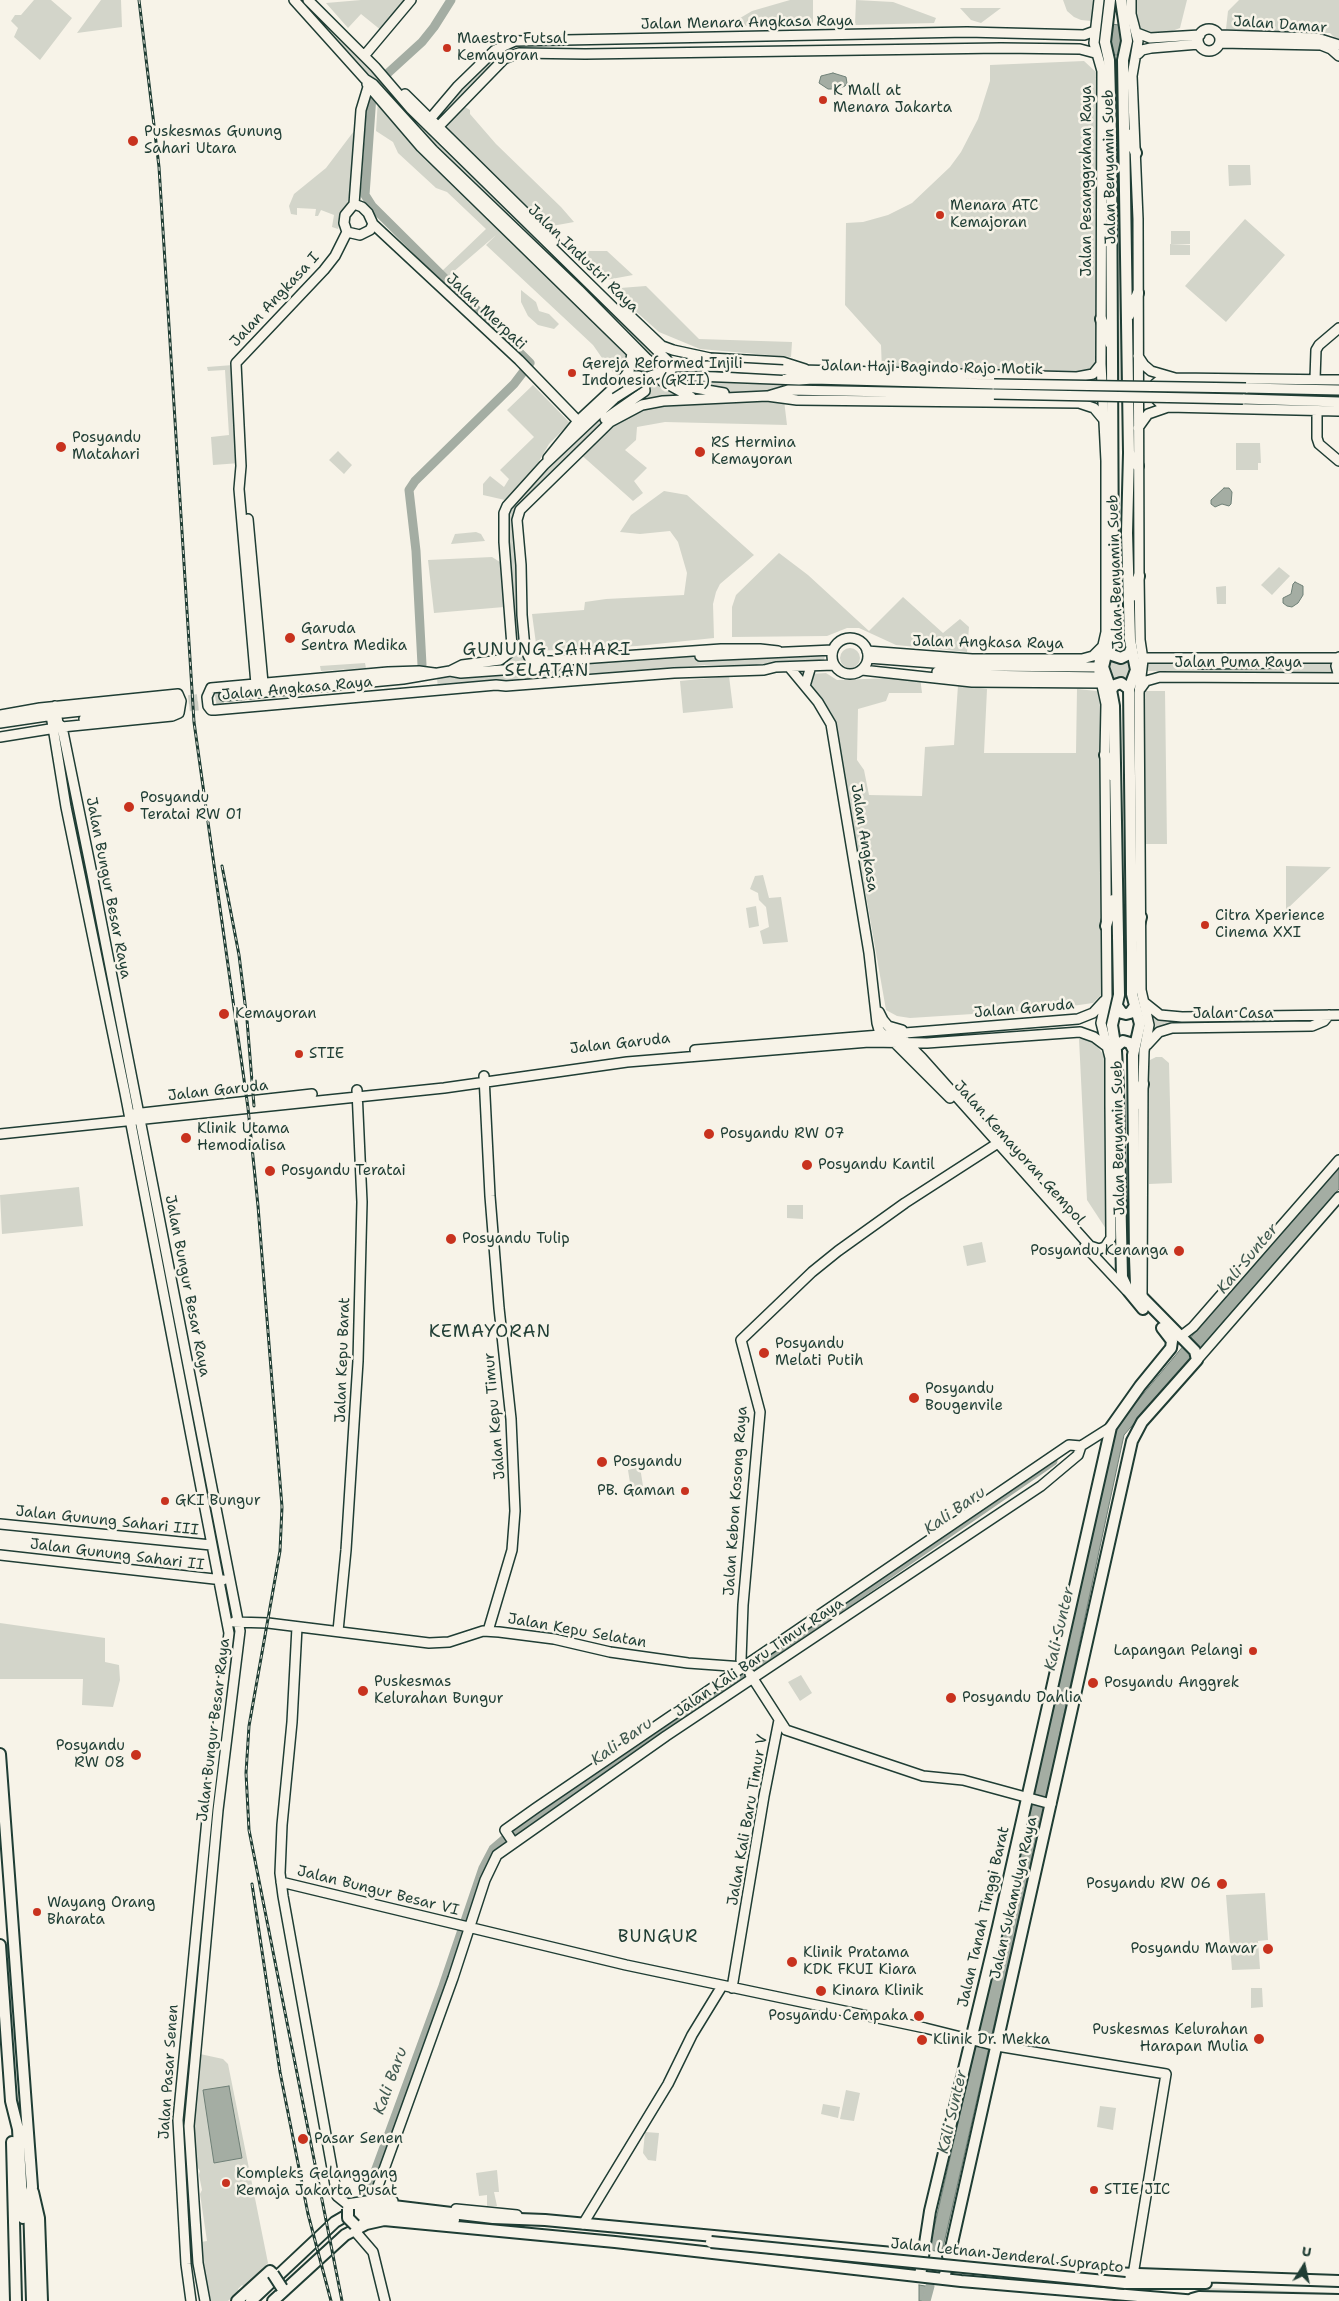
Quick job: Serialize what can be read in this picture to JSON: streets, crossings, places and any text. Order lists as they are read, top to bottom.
{
  "streets": {
    "main road": [
      "Jalan Menara Angkasa Raya",
      "Jalan Damar",
      "Jalan Benyamin Sueb",
      "Jalan Pesanggrahan Raya",
      "Jalan Industri Raya",
      "Jalan Angkasa I",
      "Jalan Merpati",
      "Jalan Haji Bagindo Rajo Motik",
      "Jalan Angkasa Raya",
      "Jalan Puma Raya",
      "Jalan Angkasa",
      "Jalan Bungur Besar Raya",
      "Jalan Garuda",
      "Jalan Casa",
      "Jalan Kemayoran Gempol",
      "Jalan Kepu Barat",
      "Jalan Kepu Timur",
      "Jalan Kebon Kosong Raya",
      "Jalan Gunung Sahari III",
      "Jalan Gunung Sahari II",
      "Jalan Kepu Selatan",
      "Jalan Kali Baru Timur Raya",
      "Jalan Kali Baru Timur V",
      "Jalan Bungur Besar VI",
      "Jalan Sukamulya Raya",
      "Jalan Tanah Tinggi Barat",
      "Jalan Pasar Senen",
      "Jalan Letnan Jenderal Suprapto"
    ]
  },
  "crossings": [
    ["Jalan Menara Angkasa Raya", "Jalan Pesanggrahan Raya"],
    ["Jalan Menara Angkasa Raya", "Jalan Industri Raya"],
    ["Jalan Benyamin Sueb", "Jalan Pesanggrahan Raya"],
    ["Jalan Benyamin Sueb", "Jalan Haji Bagindo Rajo Motik"],
    ["Jalan Benyamin Sueb", "Jalan Angkasa Raya"],
    ["Jalan Benyamin Sueb", "Jalan Puma Raya"],
    ["Jalan Benyamin Sueb", "Jalan Garuda"],
    ["Jalan Benyamin Sueb", "Jalan Casa"],
    ["Jalan Benyamin Sueb", "Jalan Kemayoran Gempol"],
    ["Jalan Benyamin Sueb", "Jalan Tanah Tinggi Barat"],
    ["Jalan Pesanggrahan Raya", "Jalan Haji Bagindo Rajo Motik"],
    ["Jalan Industri Raya", "Jalan Haji Bagindo Rajo Motik"],
    ["Jalan Angkasa I", "Jalan Merpati"],
    ["Jalan Angkasa I", "Jalan Angkasa Raya"],
    ["Jalan Haji Bagindo Rajo Motik", "Jalan Angkasa Raya"],
    ["Jalan Angkasa Raya", "Jalan Angkasa"],
    ["Jalan Angkasa", "Jalan Garuda"],
    ["Jalan Angkasa", "Jalan Kemayoran Gempol"],
    ["Jalan Bungur Besar Raya", "Jalan Garuda"],
    ["Jalan Bungur Besar Raya", "Jalan Gunung Sahari III"],
    ["Jalan Bungur Besar Raya", "Jalan Gunung Sahari II"],
    ["Jalan Bungur Besar Raya", "Jalan Kepu Selatan"],
    ["Jalan Bungur Besar Raya", "Jalan Pasar Senen"],
    ["Jalan Garuda", "Jalan Kemayoran Gempol"],
    ["Jalan Garuda", "Jalan Kepu Barat"],
    ["Jalan Garuda", "Jalan Kepu Timur"],
    ["Jalan Kemayoran Gempol", "Jalan Kebon Kosong Raya"],
    ["Jalan Kemayoran Gempol", "Jalan Tanah Tinggi Barat"],
    ["Jalan Kepu Barat", "Jalan Kepu Selatan"],
    ["Jalan Kepu Timur", "Jalan Kepu Selatan"],
    ["Jalan Kebon Kosong Raya", "Jalan Kepu Selatan"],
    ["Jalan Kebon Kosong Raya", "Jalan Kali Baru Timur Raya"],
    ["Jalan Kebon Kosong Raya", "Jalan Kali Baru Timur V"],
    ["Jalan Kepu Selatan", "Jalan Kali Baru Timur Raya"],
    ["Jalan Kepu Selatan", "Jalan Kali Baru Timur V"],
    ["Jalan Kali Baru Timur Raya", "Jalan Kali Baru Timur V"],
    ["Jalan Kali Baru Timur Raya", "Jalan Bungur Besar VI"],
    ["Jalan Kali Baru Timur Raya", "Jalan Tanah Tinggi Barat"],
    ["Jalan Kali Baru Timur Raya", "Jalan Letnan Jenderal Suprapto"],
    ["Jalan Kali Baru Timur V", "Jalan Bungur Besar VI"],
    ["Jalan Bungur Besar VI", "Jalan Sukamulya Raya"],
    ["Jalan Bungur Besar VI", "Jalan Tanah Tinggi Barat"],
    ["Jalan Bungur Besar VI", "Jalan Letnan Jenderal Suprapto"],
    ["Jalan Sukamulya Raya", "Jalan Letnan Jenderal Suprapto"],
    ["Jalan Tanah Tinggi Barat", "Jalan Letnan Jenderal Suprapto"]
  ],
  "districts": ["GUNUNG SAHARI SELATAN", "KEMAYORAN", "BUNGUR"],
  "water": ["Kali Sunter", "Kali Baru"],
  "places": [
    "Maestro Futsal Kemayoran",
    "K Mall at Menara Jakarta",
    "Puskesmas Gunung Sahari Utara",
    "Menara ATC Kemajoran",
    "Gereja Reformed Injili Indonesia (GRII)",
    "Posyandu Matahari",
    "RS Hermina Kemayoran",
    "Garuda Sentra Medika",
    "Posyandu Teratai RW 01",
    "Citra Xperience Cinema XXI",
    "Kemayoran",
    "STIE",
    "Posyandu RW 07",
    "Klinik Utama Hemodialisa",
    "Posyandu Kantil",
    "Posyandu Teratai",
    "Posyandu Tulip",
    "Posyandu Kenanga",
    "Posyandu Melati Putih",
    "Posyandu Bougenvile",
    "Posyandu",
    "PB. Gaman",
    "GKI Bungur",
    "Lapangan Pelangi",
    "Posyandu Anggrek",
    "Puskesmas Kelurahan Bungur",
    "Posyandu Dahlia",
    "Posyandu RW 08",
    "Posyandu RW 06",
    "Wayang Orang Bharata",
    "Posyandu Mawar",
    "Klinik Pratama KDK FKUI Kiara",
    "Kinara Klinik",
    "Posyandu Cempaka",
    "Puskesmas Kelurahan Harapan Mulia",
    "Klinik Dr. Mekka",
    "Pasar Senen",
    "Kompleks Gelanggang Remaja Jakarta Pusat",
    "STIE JIC"
  ],
  "north": "top"
}
